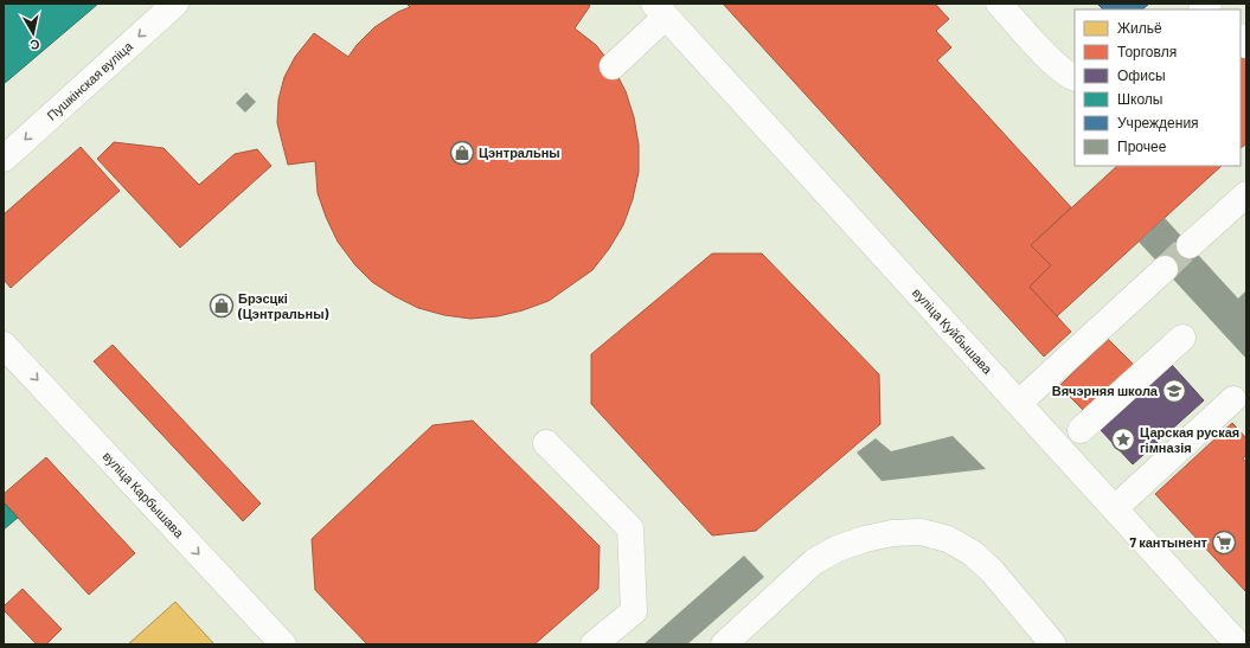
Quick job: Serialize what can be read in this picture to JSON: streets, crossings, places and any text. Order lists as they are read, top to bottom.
{
  "streets": {
    "street": ["Пушкінская вуліца", "вуліца Куйбышава", "вуліца Карбышава"]
  },
  "one_way": ["Пушкінская вуліца", "вуліца Карбышава"],
  "places": {
    "shop": ["Цэнтральны", "Брэсцкі (Цэнтральны)"],
    "school or university": ["Вячэрняя школа"],
    "place": ["Царская руская гімназія"],
    "supermarket": ["7 кантынент"]
  },
  "legend": [
    "Жильё",
    "Торговля",
    "Офисы",
    "Школы",
    "Учреждения",
    "Прочее"
  ],
  "north": "bottom"
}
